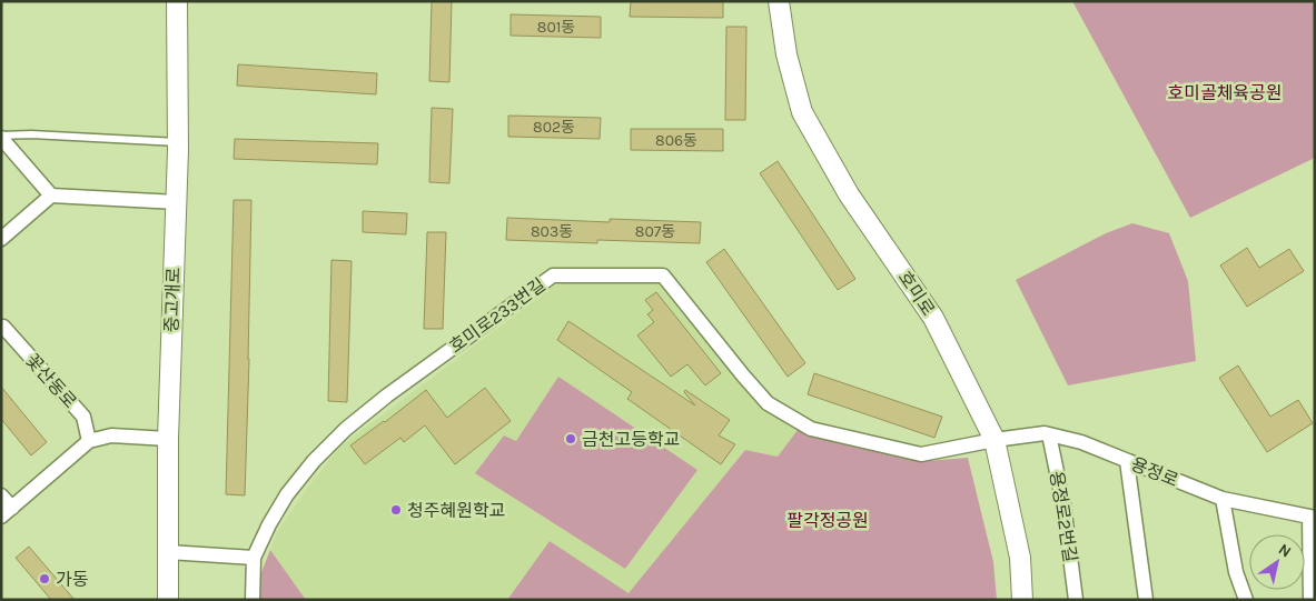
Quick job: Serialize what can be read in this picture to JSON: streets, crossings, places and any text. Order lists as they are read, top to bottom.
{
  "streets": {
    "street": [
      "호미로",
      "중고개로",
      "호미로233번길",
      "꽃산동로",
      "용정로",
      "용정로2번길"
    ]
  },
  "crossings": [
    ["호미로", "호미로233번길"],
    ["호미로", "용정로"],
    ["호미로233번길", "용정로"],
    ["용정로", "용정로2번길"]
  ],
  "parks": ["호미골체육공원", "팔각정공원"],
  "places": ["금천고등학교", "청주혜원학교", "가동"],
  "house_numbers": [
    "801동",
    "802동",
    "806동",
    "803동",
    "807동"
  ],
  "north": "top right"
}
